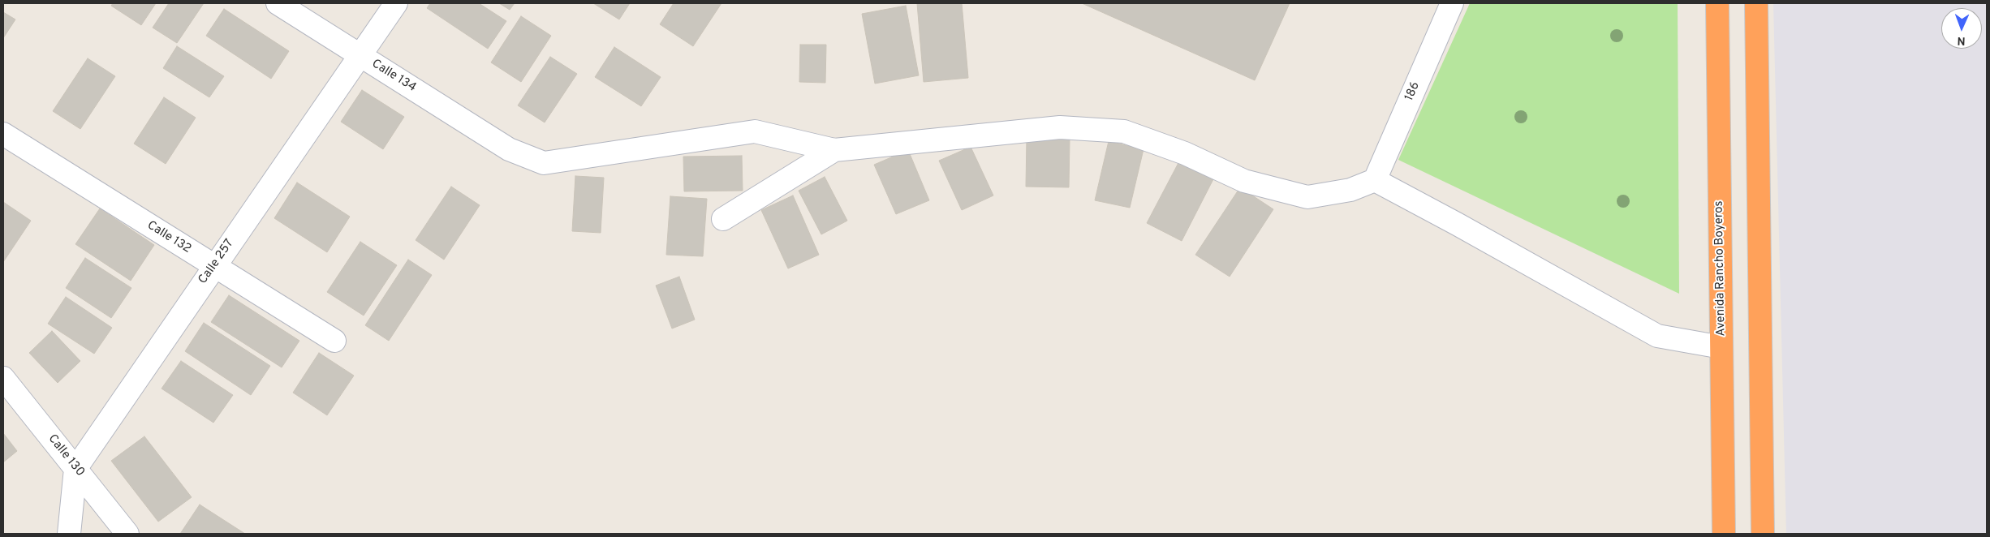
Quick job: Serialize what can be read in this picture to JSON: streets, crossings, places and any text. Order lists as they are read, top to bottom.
{
  "streets": {
    "highway": ["Avenida Rancho Boyeros"],
    "street": [
      "Calle 134",
      "186",
      "Calle 132",
      "Calle 257",
      "Calle 130"
    ]
  },
  "crossings": [
    ["Calle 134", "Calle 257"],
    ["Calle 132", "Calle 257"],
    ["Calle 257", "Calle 130"]
  ],
  "north": "bottom"
}
